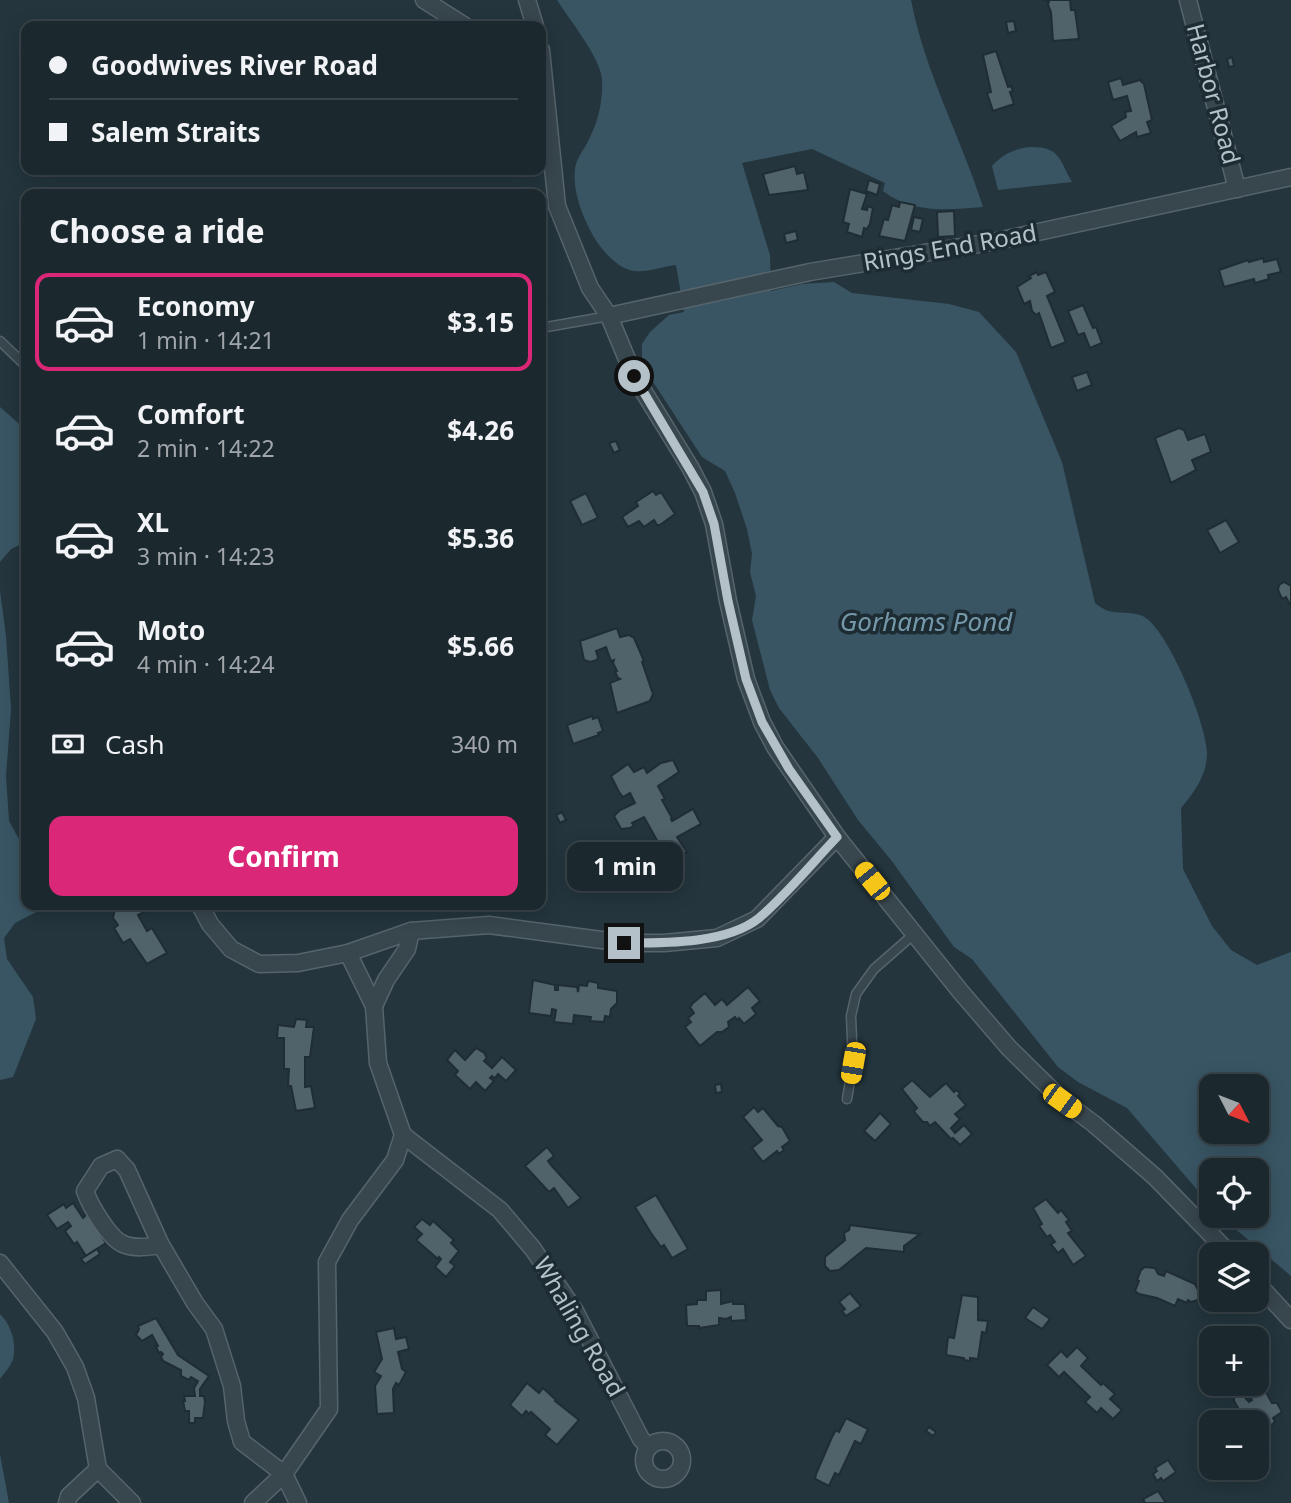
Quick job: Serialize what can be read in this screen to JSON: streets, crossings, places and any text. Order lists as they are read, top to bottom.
{
  "streets": {
    "street": ["Harbor Road", "Rings End Road", "Whaling Road"]
  },
  "crossings": [
    ["Harbor Road", "Rings End Road"]
  ],
  "water": ["Gorhams Pond"],
  "north": "bottom right",
  "page": {
    "banner": ["Goodwives River Road", "Salem Straits"],
    "heading": "Choose a ride",
    "list": [
      {
        "name": "Economy",
        "note": "1 min · 14:21",
        "value": "$3.15"
      },
      {
        "name": "Comfort",
        "note": "2 min · 14:22",
        "value": "$4.26"
      },
      {
        "name": "XL",
        "note": "3 min · 14:23",
        "value": "$5.36"
      },
      {
        "name": "Moto",
        "note": "4 min · 14:24",
        "value": "$5.66"
      }
    ],
    "pay": ["Cash", "340 m"],
    "buttons": "Confirm",
    "bubble": "1 min",
    "map_buttons": ["+", "−"]
  }
}
